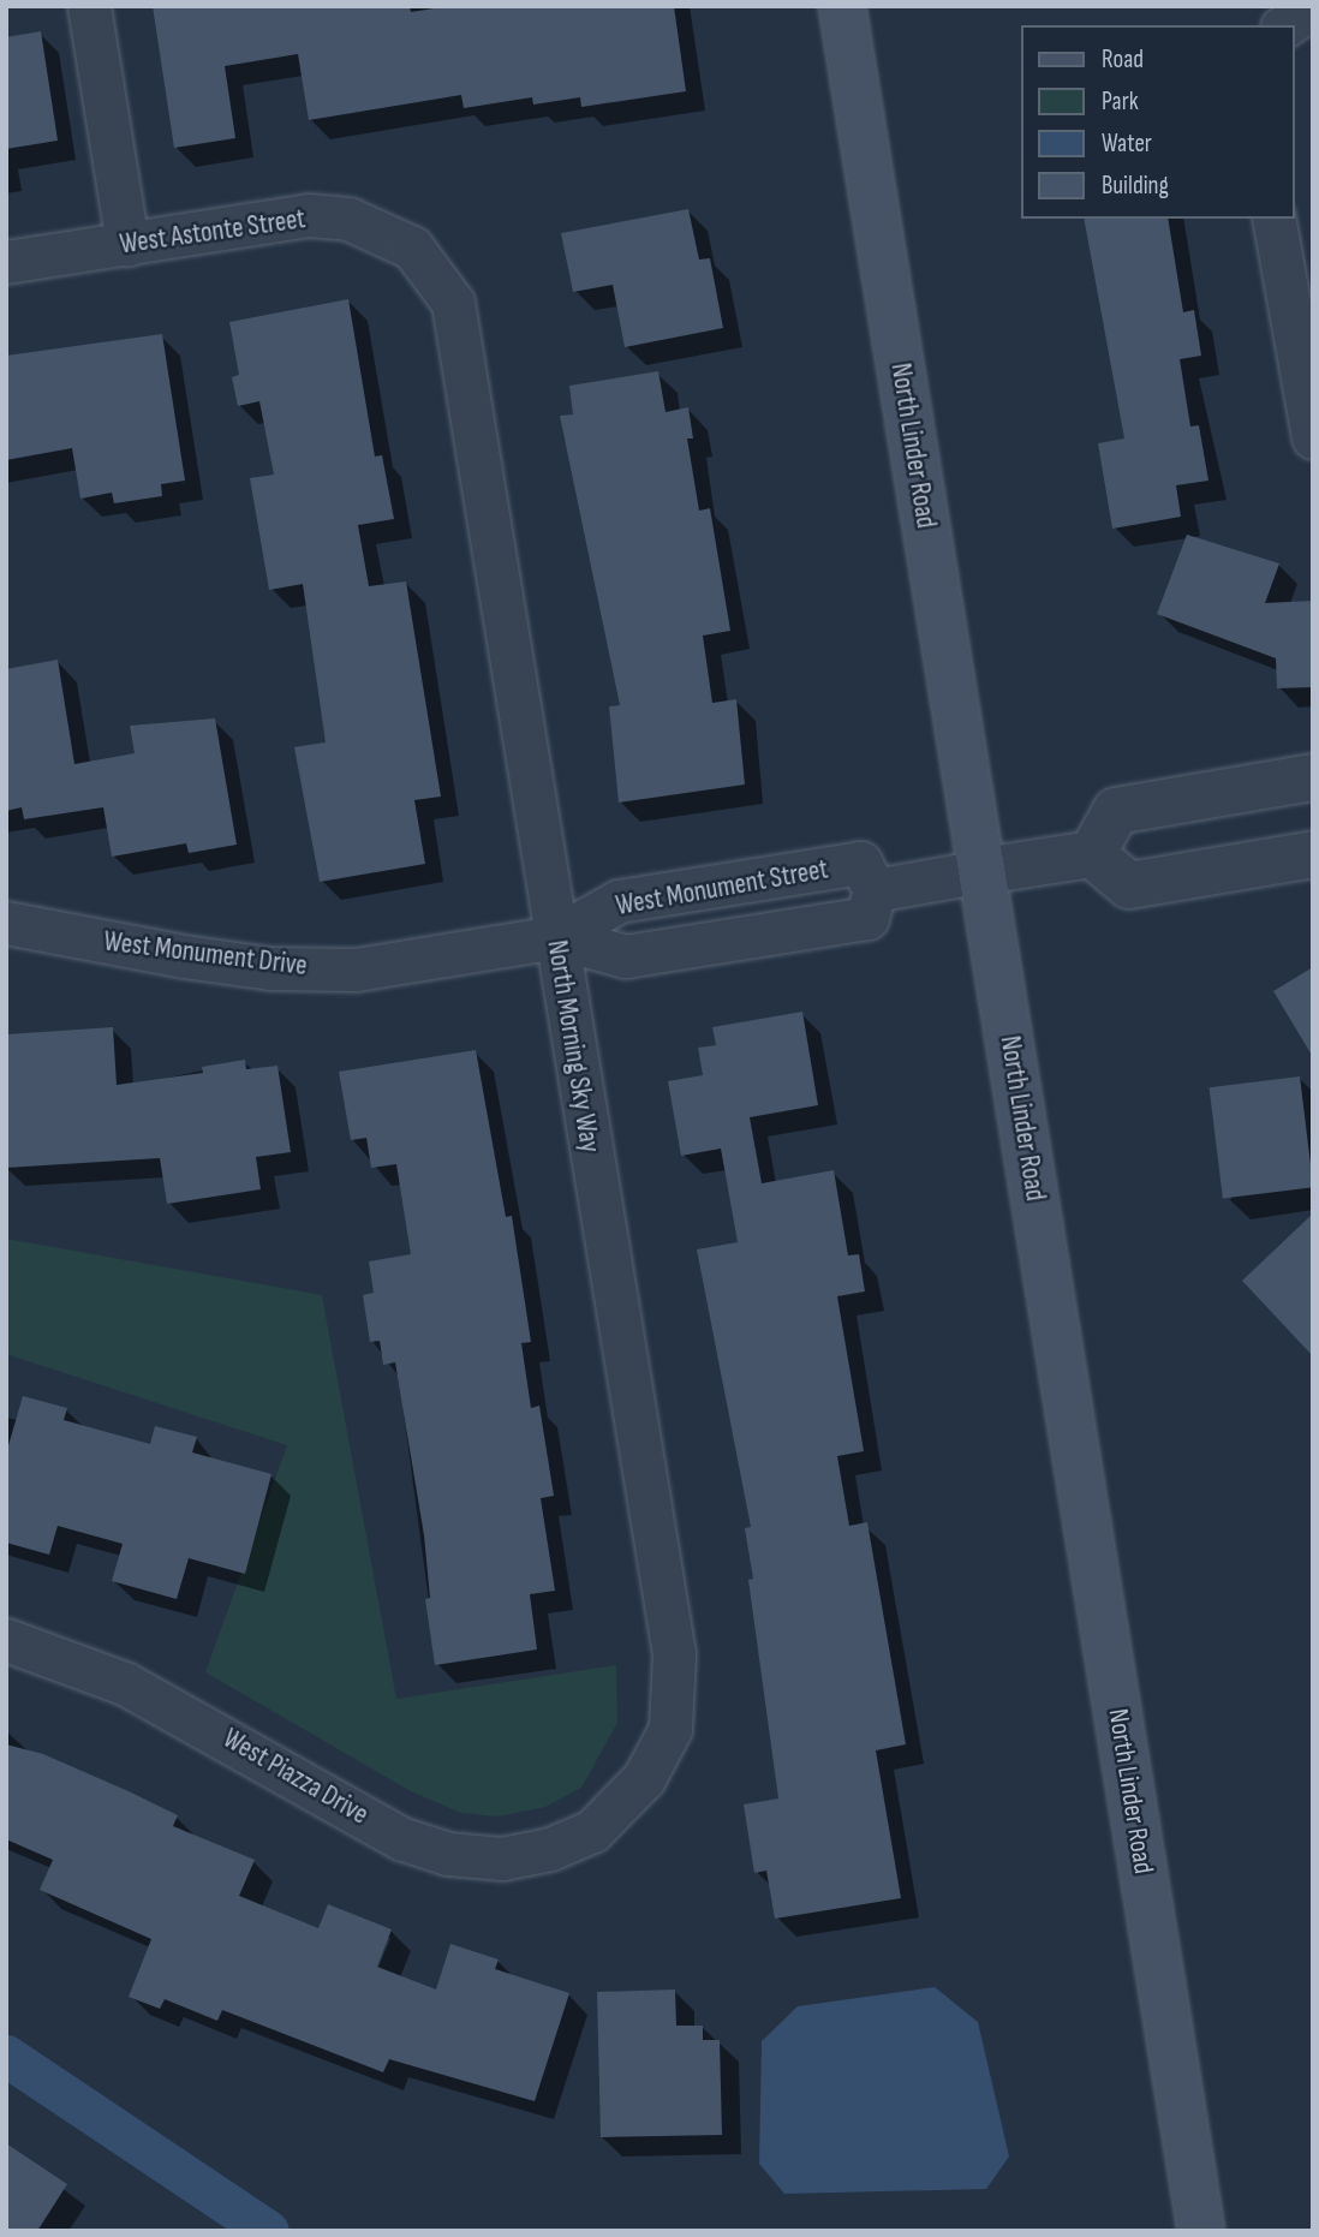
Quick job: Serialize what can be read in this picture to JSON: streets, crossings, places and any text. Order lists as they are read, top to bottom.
{
  "streets": {
    "main road": ["North Linder Road"],
    "street": [
      "West Astonte Street",
      "West Monument Street",
      "West Monument Drive",
      "North Morning Sky Way",
      "West Piazza Drive"
    ]
  },
  "crossings": [
    ["West Astonte Street", "North Morning Sky Way"],
    ["West Monument Street", "West Monument Drive"],
    ["West Monument Street", "North Morning Sky Way"],
    ["West Monument Drive", "North Morning Sky Way"],
    ["North Morning Sky Way", "West Piazza Drive"]
  ],
  "legend": [
    "Road",
    "Park",
    "Water",
    "Building"
  ]
}
